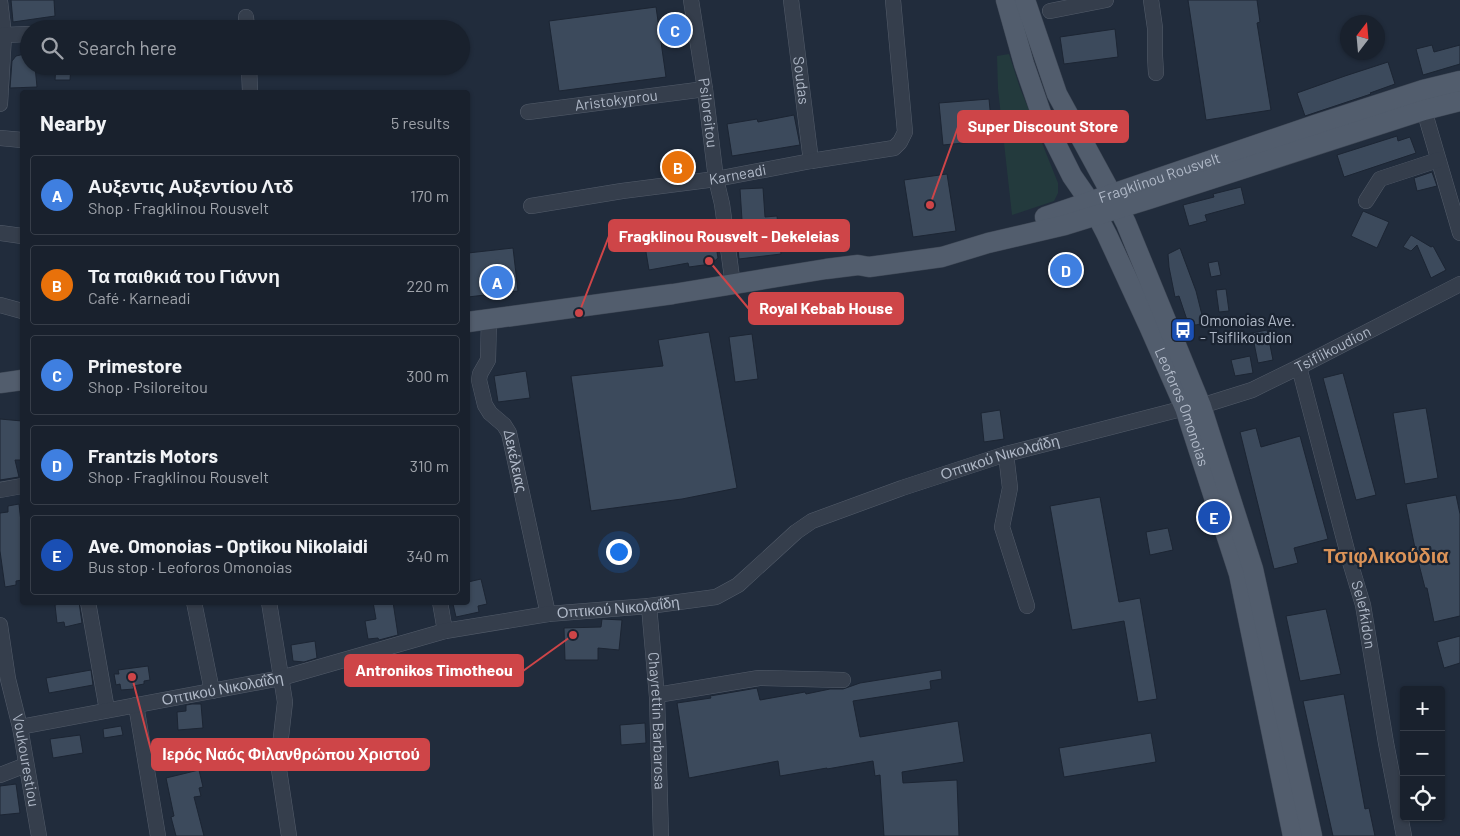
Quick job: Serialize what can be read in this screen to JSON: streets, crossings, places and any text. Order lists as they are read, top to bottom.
{
  "streets": {
    "main road": ["Fragklinou Rousvelt", "Leoforos Omonoias"],
    "street": [
      "Soudas",
      "Aristokyprou",
      "Psiloreitou",
      "Karneadi",
      "Tsiflikoudion",
      "Οπτικού Νικολαΐδη",
      "Δεκέλειας",
      "Selefkidon",
      "Chayrettin Barbarosa",
      "Voukourestiou"
    ]
  },
  "crossings": [
    ["Soudas", "Karneadi"],
    ["Aristokyprou", "Psiloreitou"],
    ["Psiloreitou", "Karneadi"],
    ["Psiloreitou", "Fragklinou Rousvelt"],
    ["Fragklinou Rousvelt", "Leoforos Omonoias"],
    ["Fragklinou Rousvelt", "Δεκέλειας"],
    ["Tsiflikoudion", "Leoforos Omonoias"],
    ["Tsiflikoudion", "Οπτικού Νικολαΐδη"],
    ["Tsiflikoudion", "Selefkidon"],
    ["Leoforos Omonoias", "Οπτικού Νικολαΐδη"],
    ["Οπτικού Νικολαΐδη", "Δεκέλειας"],
    ["Οπτικού Νικολαΐδη", "Chayrettin Barbarosa"],
    ["Οπτικού Νικολαΐδη", "Voukourestiou"]
  ],
  "districts": ["Τσιφλικούδια"],
  "places": {
    "other": [
      "Super Discount Store",
      "Royal Kebab House",
      "Fragklinou Rousvelt - Dekeleias",
      "Antronikos Timotheou",
      "Ιερός Ναός Φιλανθρώπου Χριστού"
    ],
    "bus stop": ["Omonoias Ave. - Tsiflikoudion"]
  },
  "north": "top",
  "page": {
    "pins": [
      "C",
      "B",
      "D",
      "A",
      "E"
    ],
    "search": "Search here",
    "heading": ["Nearby", "5 results"],
    "list": [
      {
        "mark": "A",
        "name": "Αυξεντις Αυξεντίου Λτδ",
        "note": "Shop · Fragklinou Rousvelt",
        "value": "170 m"
      },
      {
        "mark": "B",
        "name": "Τα παιθκιά του Γιάννη",
        "note": "Café · Karneadi",
        "value": "220 m"
      },
      {
        "mark": "C",
        "name": "Primestore",
        "note": "Shop · Psiloreitou",
        "value": "300 m"
      },
      {
        "mark": "D",
        "name": "Frantzis Motors",
        "note": "Shop · Fragklinou Rousvelt",
        "value": "310 m"
      },
      {
        "mark": "E",
        "name": "Ave. Omonoias - Optikou Nikolaidi",
        "note": "Bus stop · Leoforos Omonoias",
        "value": "340 m"
      }
    ],
    "map_buttons": ["+", "−"]
  }
}
